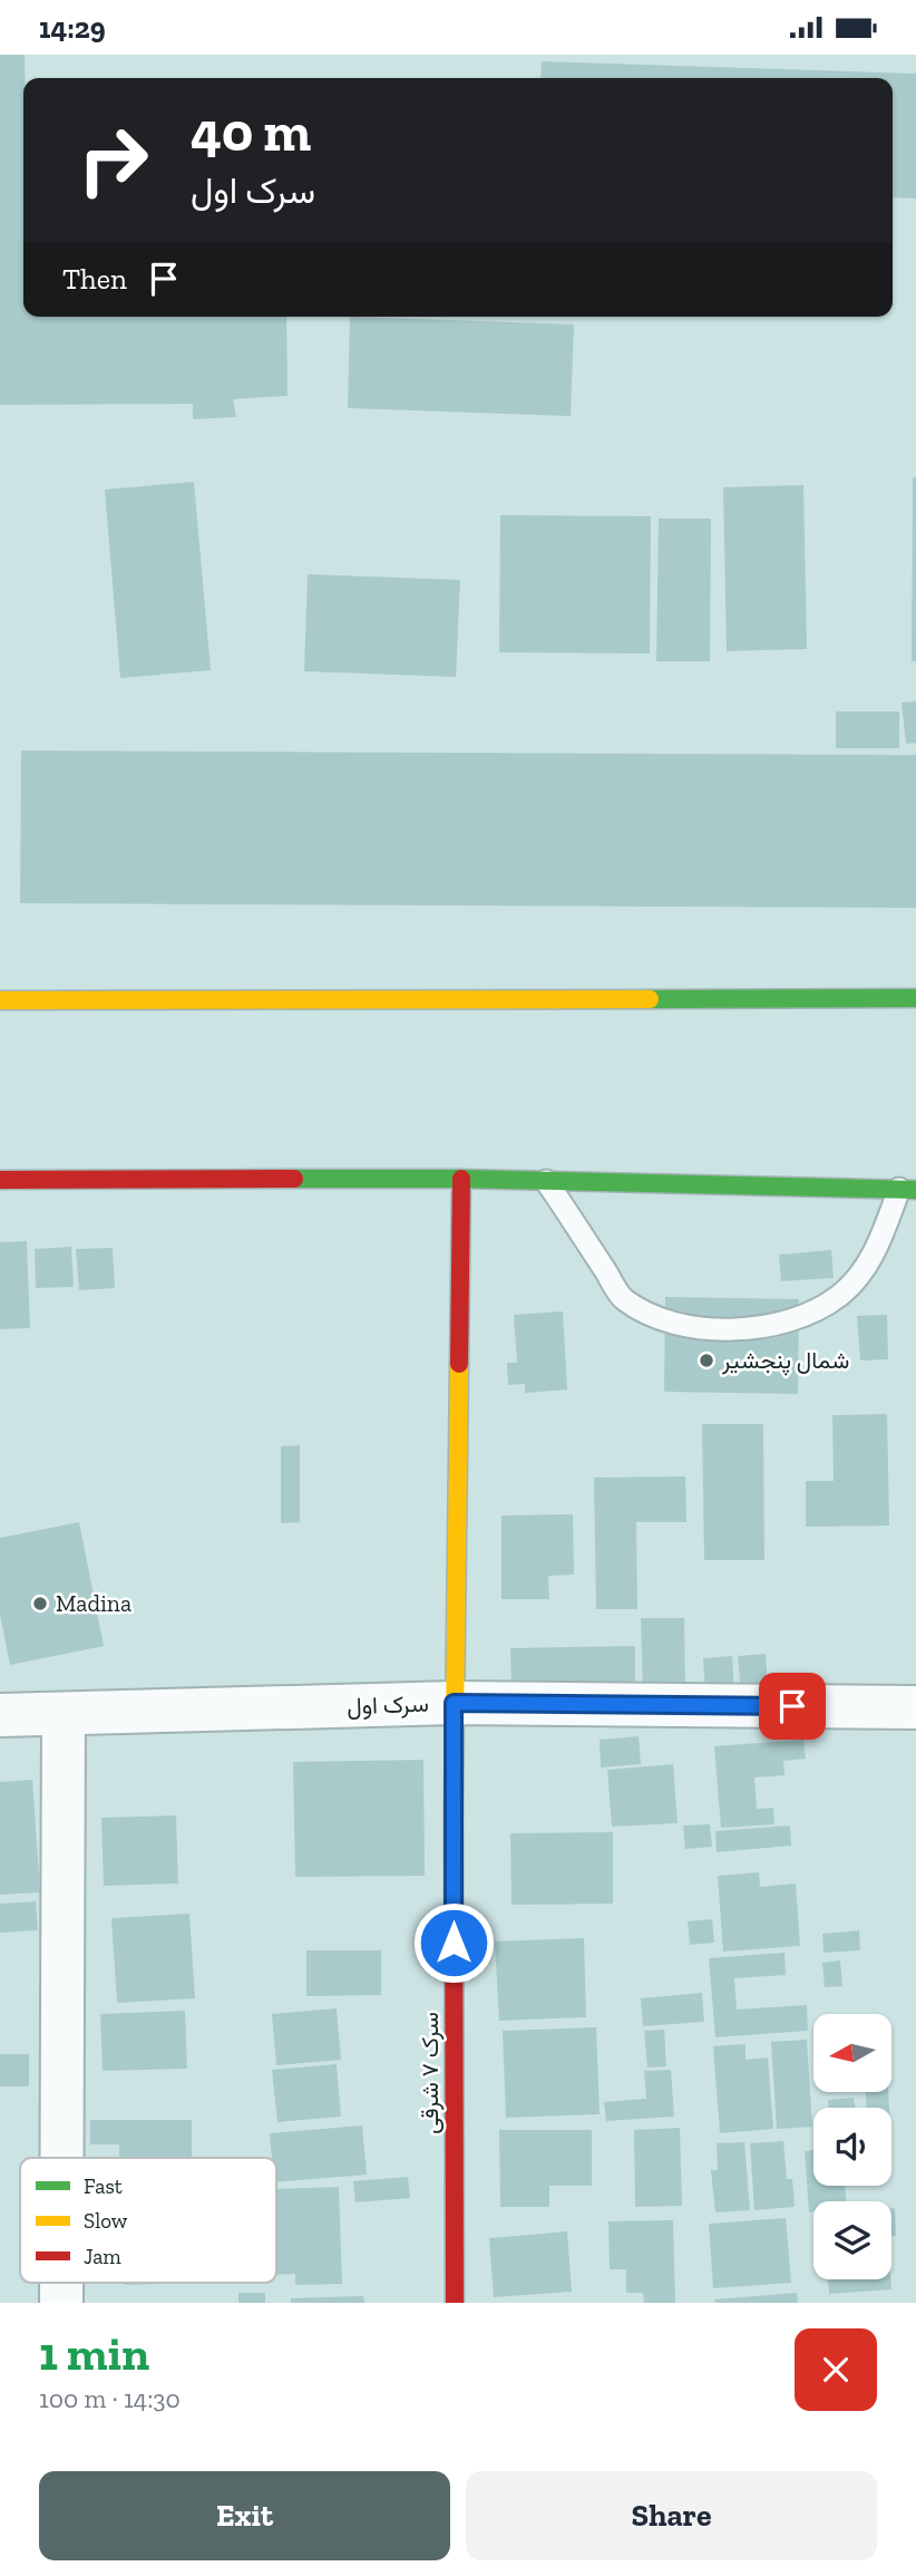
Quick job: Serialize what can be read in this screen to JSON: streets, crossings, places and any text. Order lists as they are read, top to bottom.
{
  "streets": {
    "main road": ["سرک ۷ شرقی"],
    "street": ["سرک‌ اول"]
  },
  "crossings": [
    ["سرک‌ اول", "سرک ۷ شرقی"]
  ],
  "places": ["شمال پنجشیر", "Madina"],
  "legend": ["Fast", "Slow", "Jam"],
  "north": "left",
  "page": {
    "status": "14:29",
    "turn": ["40 m", "سرک‌ اول"],
    "then": "Then",
    "heading": ["1 min", "100 m · 14:30"],
    "buttons": ["Exit", "Share"]
  }
}
